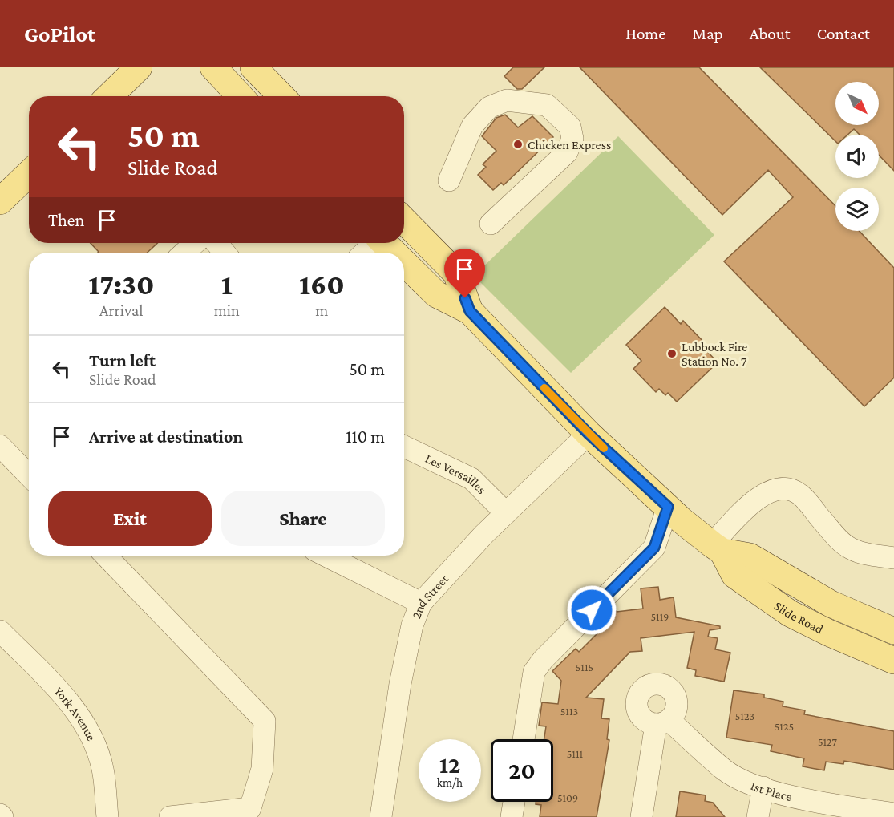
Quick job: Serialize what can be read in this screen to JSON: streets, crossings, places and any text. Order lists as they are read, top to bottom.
{
  "streets": {
    "main road": ["Slide Road"],
    "street": [
      "Les Versailles",
      "2nd Street",
      "York Avenue",
      "1st Place"
    ]
  },
  "crossings": [
    ["Les Versailles", "2nd Street"],
    ["2nd Street", "Slide Road"]
  ],
  "places": ["Chicken Express", "Lubbock Fire Station No. 7"],
  "house_numbers": [
    "5119",
    "5115",
    "5113",
    "5123",
    "5125",
    "5127",
    "5111",
    "5109"
  ],
  "north": "bottom right",
  "page": {
    "header": "GoPilot",
    "nav": [
      "Home",
      "Map",
      "About",
      "Contact"
    ],
    "turn": ["50 m", "Slide Road"],
    "then": "Then",
    "eta": [
      "17:30",
      "Arrival",
      "1",
      "min",
      "160",
      "m"
    ],
    "list": [
      {
        "name": "Turn left",
        "note": "Slide Road",
        "value": "50 m"
      },
      {
        "name": "Arrive at destination",
        "value": "110 m"
      }
    ],
    "buttons": ["Exit", "Share"],
    "speed": "12 km/h",
    "limit": "20"
  }
}
